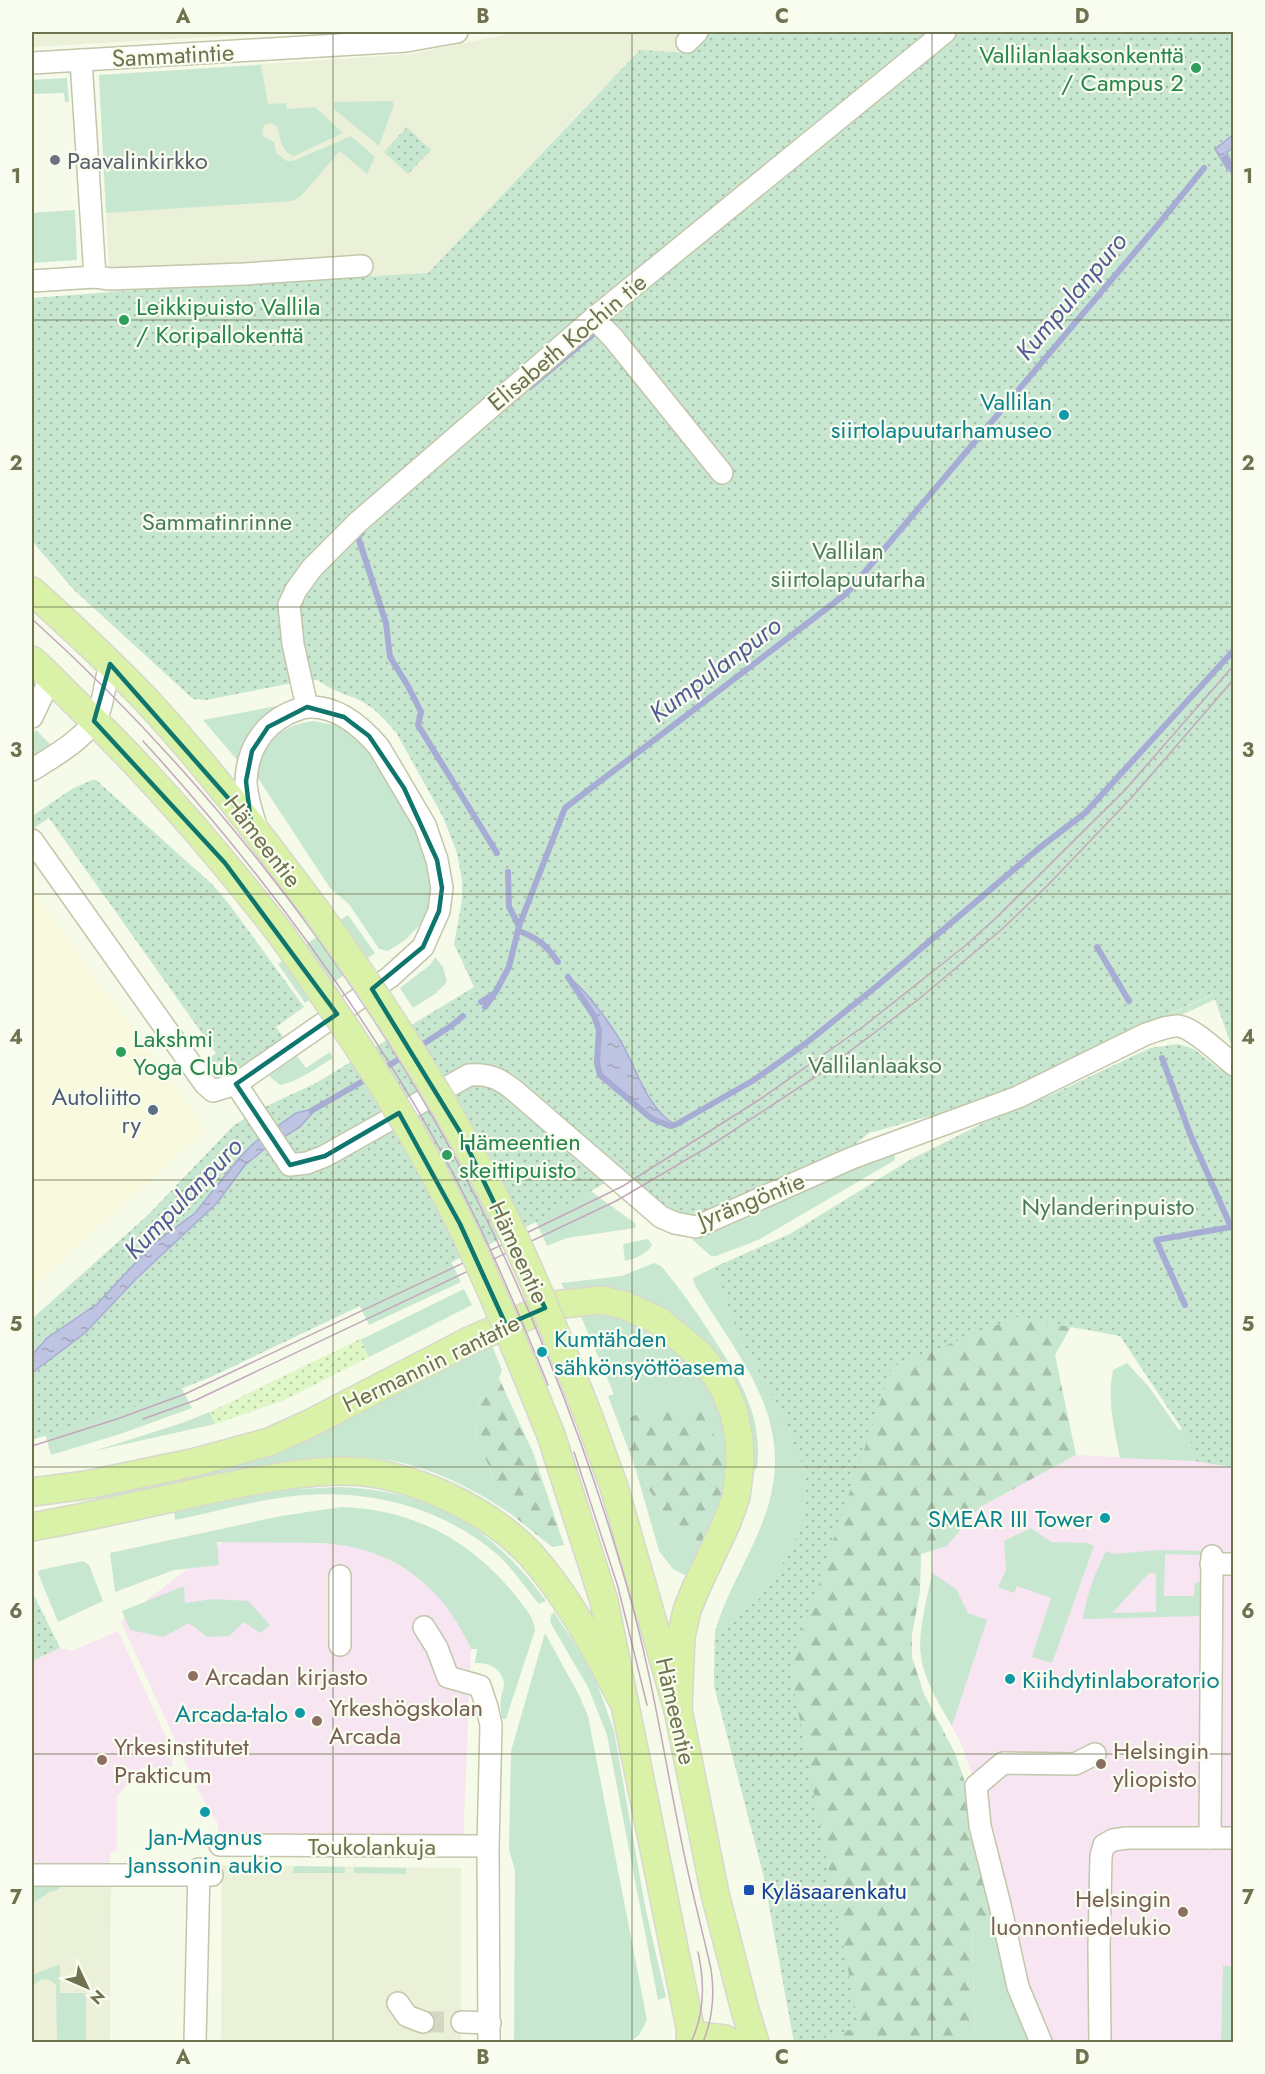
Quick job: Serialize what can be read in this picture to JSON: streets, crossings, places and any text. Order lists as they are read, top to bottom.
{
  "streets": {
    "main road": ["Hämeentie", "Hermannin rantatie"],
    "street": [
      "Sammatintie",
      "Elisabeth Kochin tie",
      "Jyrängöntie",
      "Toukolankuja"
    ]
  },
  "crossings": [
    ["Hämeentie", "Hermannin rantatie"]
  ],
  "water": ["Kumpulanpuro"],
  "parks": [
    "Sammatinrinne",
    "Vallilan siirtolapuutarha",
    "Vallilanlaakso",
    "Nylanderinpuisto"
  ],
  "places": {
    "other": [
      "Vallilanlaaksonkenttä / Campus 2",
      "Paavalinkirkko",
      "Leikkipuisto Vallila / Koripallokenttä",
      "Vallilan siirtolapuutarhamuseo",
      "Lakshmi Yoga Club",
      "Autoliitto ry",
      "Hämeentien skeittipuisto",
      "Kumtähden sähkönsyöttöasema",
      "SMEAR III Tower",
      "Arcadan kirjasto",
      "Kiihdytinlaboratorio",
      "Arcada-talo",
      "Yrkeshögskolan Arcada",
      "Yrkesinstitutet Prakticum",
      "Helsingin yliopisto",
      "Jan-Magnus Janssonin aukio",
      "Helsingin luonnontiedelukio"
    ],
    "transit": ["Kyläsaarenkatu"]
  },
  "north": "bottom right",
  "grid": {
    "columns": [
      "A",
      "B",
      "C",
      "D"
    ],
    "rows": [
      "1",
      "2",
      "3",
      "4",
      "5",
      "6",
      "7"
    ]
  }
}
